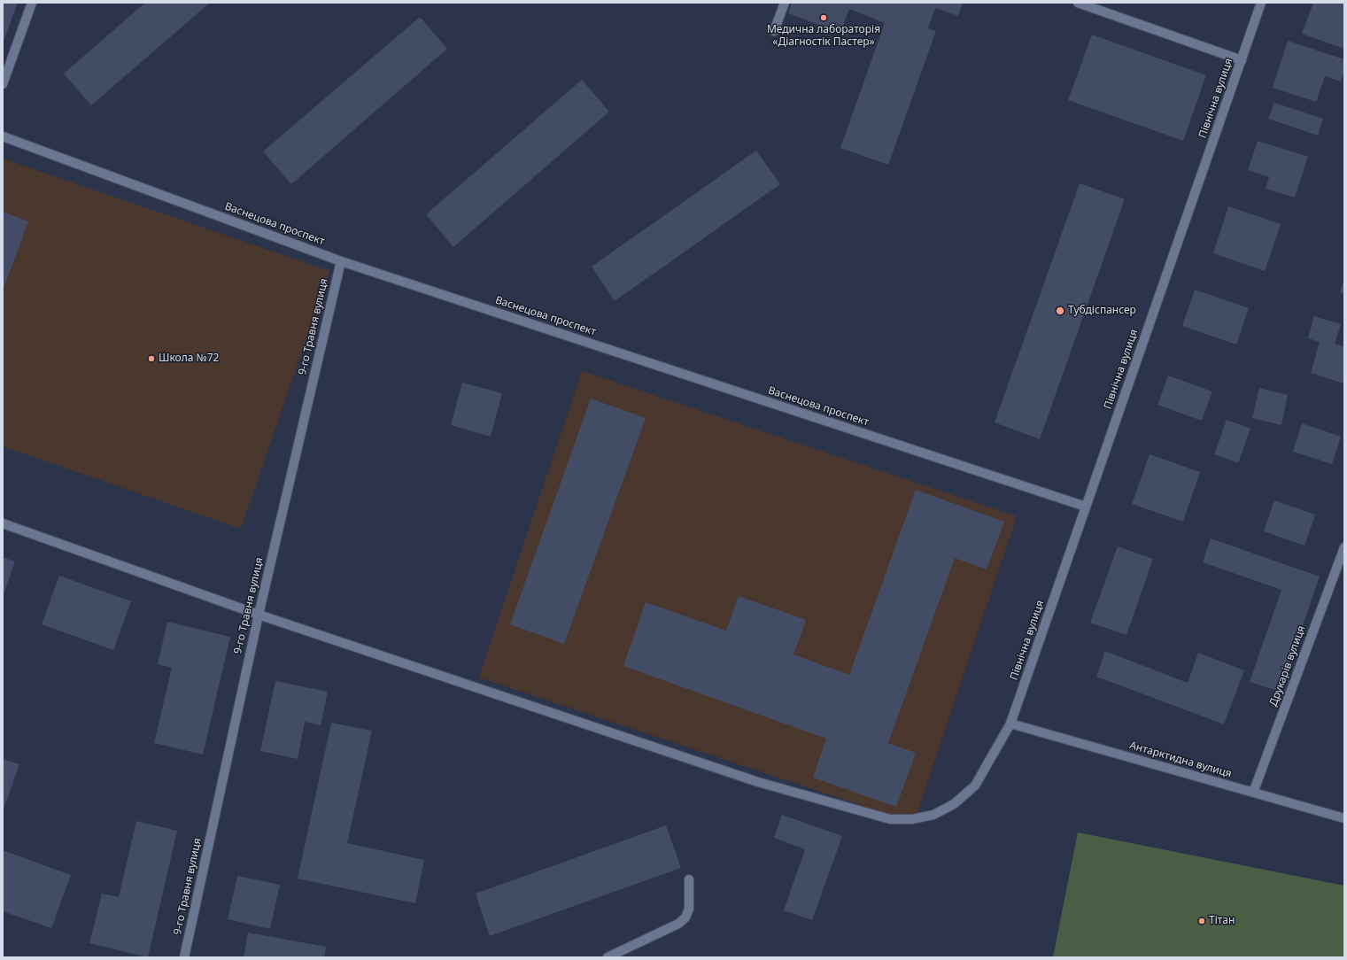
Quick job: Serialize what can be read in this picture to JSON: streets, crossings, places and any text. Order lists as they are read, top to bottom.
{
  "streets": {
    "street": [
      "Північна вулиця",
      "Васнецова проспект",
      "9-го Травня вулиця",
      "Друкарів вулиця",
      "Антарктидна вулиця"
    ]
  },
  "crossings": [
    ["Північна вулиця", "Васнецова проспект"],
    ["Північна вулиця", "9-го Травня вулиця"],
    ["Північна вулиця", "Антарктидна вулиця"],
    ["Васнецова проспект", "9-го Травня вулиця"],
    ["Друкарів вулиця", "Антарктидна вулиця"]
  ],
  "places": [
    "Медична лабораторія «Діагностік Пастер»",
    "Тубдіспансер",
    "Школа №72",
    "Тітан"
  ]
}
